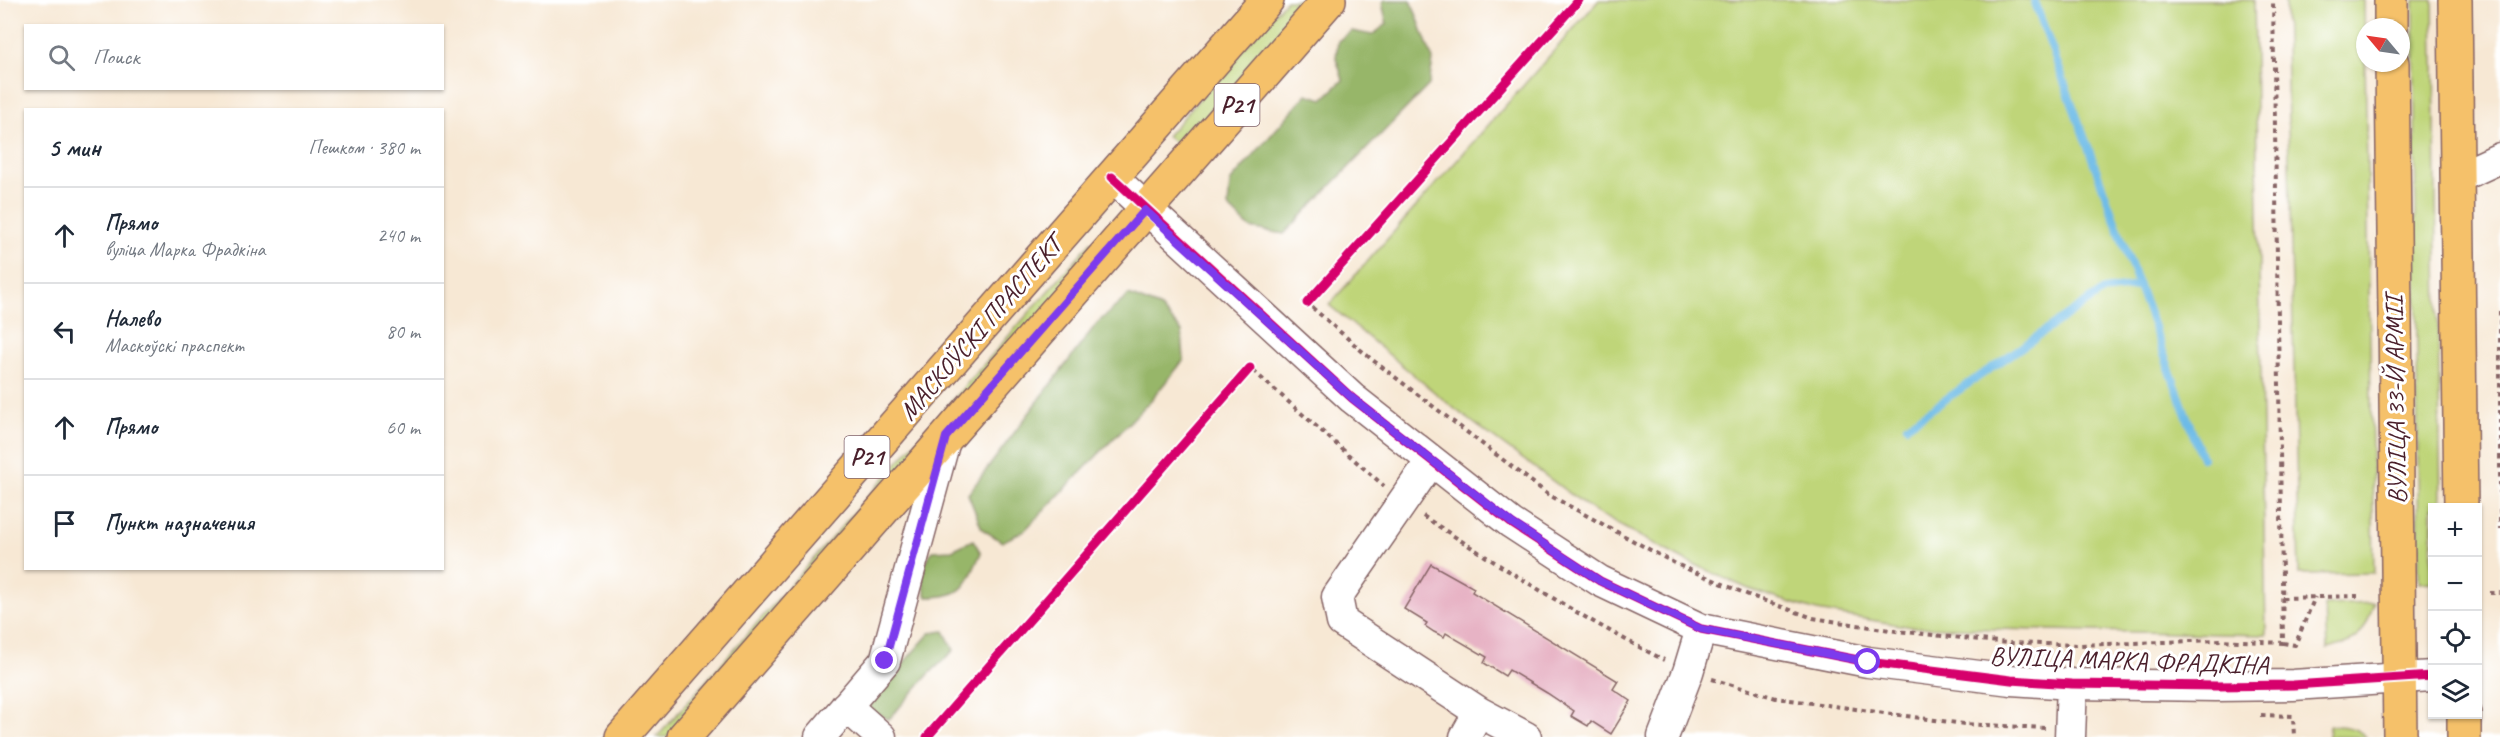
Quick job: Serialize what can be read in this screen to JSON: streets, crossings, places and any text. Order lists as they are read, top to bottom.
{
  "streets": {
    "main road": ["Р21", "МАСКОЎСКІ ПРАСПЕКТ", "ВУЛІЦА 33-Й АРМІІ"],
    "street": ["ВУЛІЦА МАРКА ФРАДКІНА"]
  },
  "crossings": [
    ["МАСКОЎСКІ ПРАСПЕКТ", "ВУЛІЦА МАРКА ФРАДКІНА"],
    ["ВУЛІЦА 33-Й АРМІІ", "ВУЛІЦА МАРКА ФРАДКІНА"]
  ],
  "north": "top left",
  "page": {
    "search": "Поиск",
    "heading": ["5 мин", "Пешком · 380 m"],
    "list": [
      ["Прямо", "вуліца Марка Фрадкіна", "240 m"],
      ["Налево", "Маскоўскі праспект", "80 m"],
      ["Прямо", "60 m"],
      "Пункт назначения"
    ],
    "map_buttons": ["+", "−"]
  }
}
